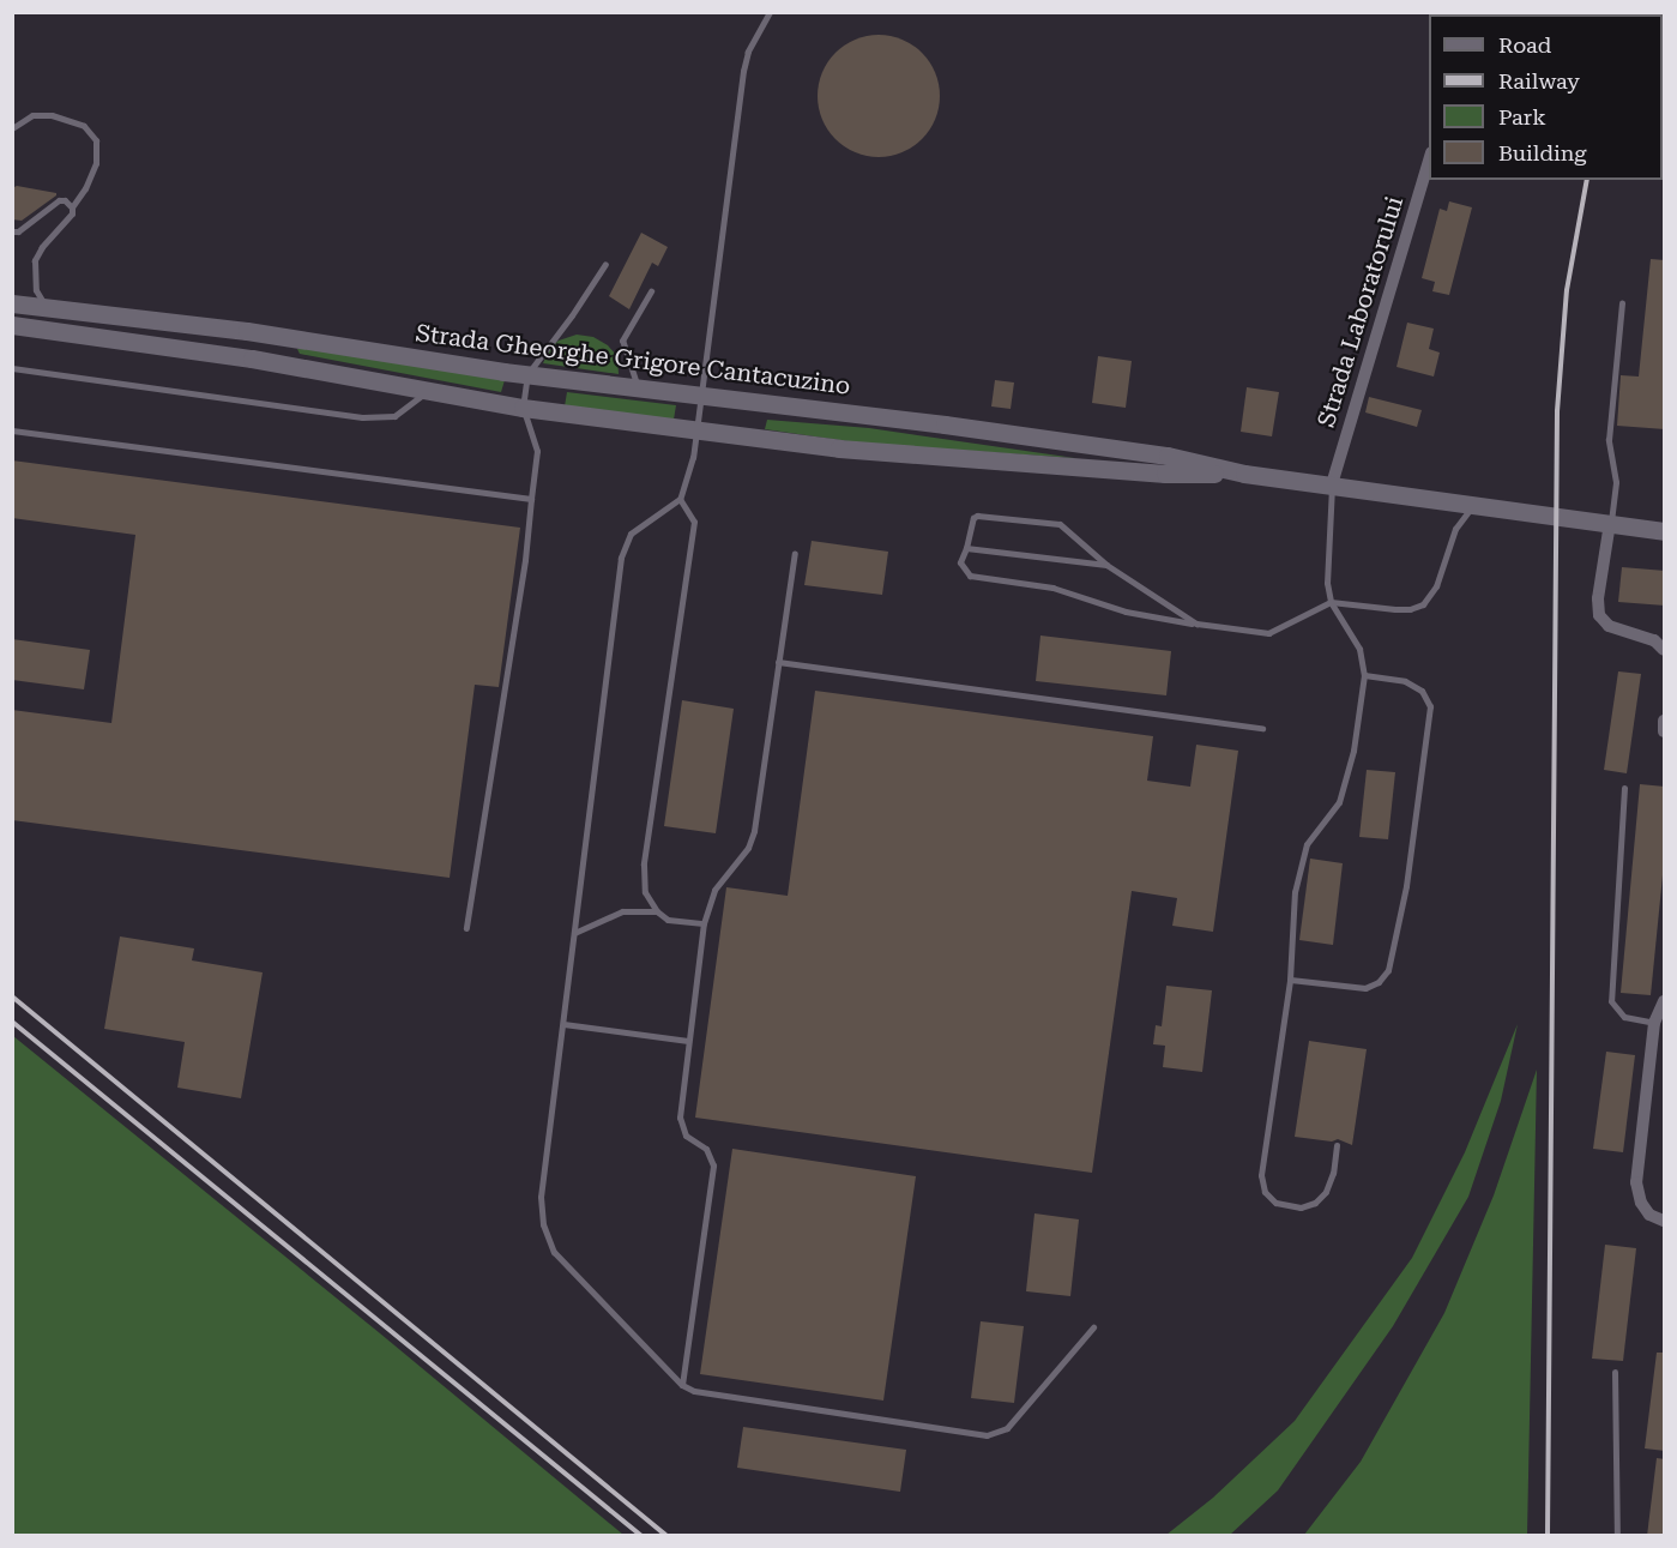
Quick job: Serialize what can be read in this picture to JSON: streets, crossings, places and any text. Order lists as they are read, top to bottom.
{
  "streets": {
    "main road": ["Strada Gheorghe Grigore Cantacuzino"],
    "street": ["Strada Laboratorului"]
  },
  "crossings": [
    ["Strada Laboratorului", "Strada Gheorghe Grigore Cantacuzino"]
  ],
  "legend": [
    "Road",
    "Railway",
    "Park",
    "Building"
  ]
}
